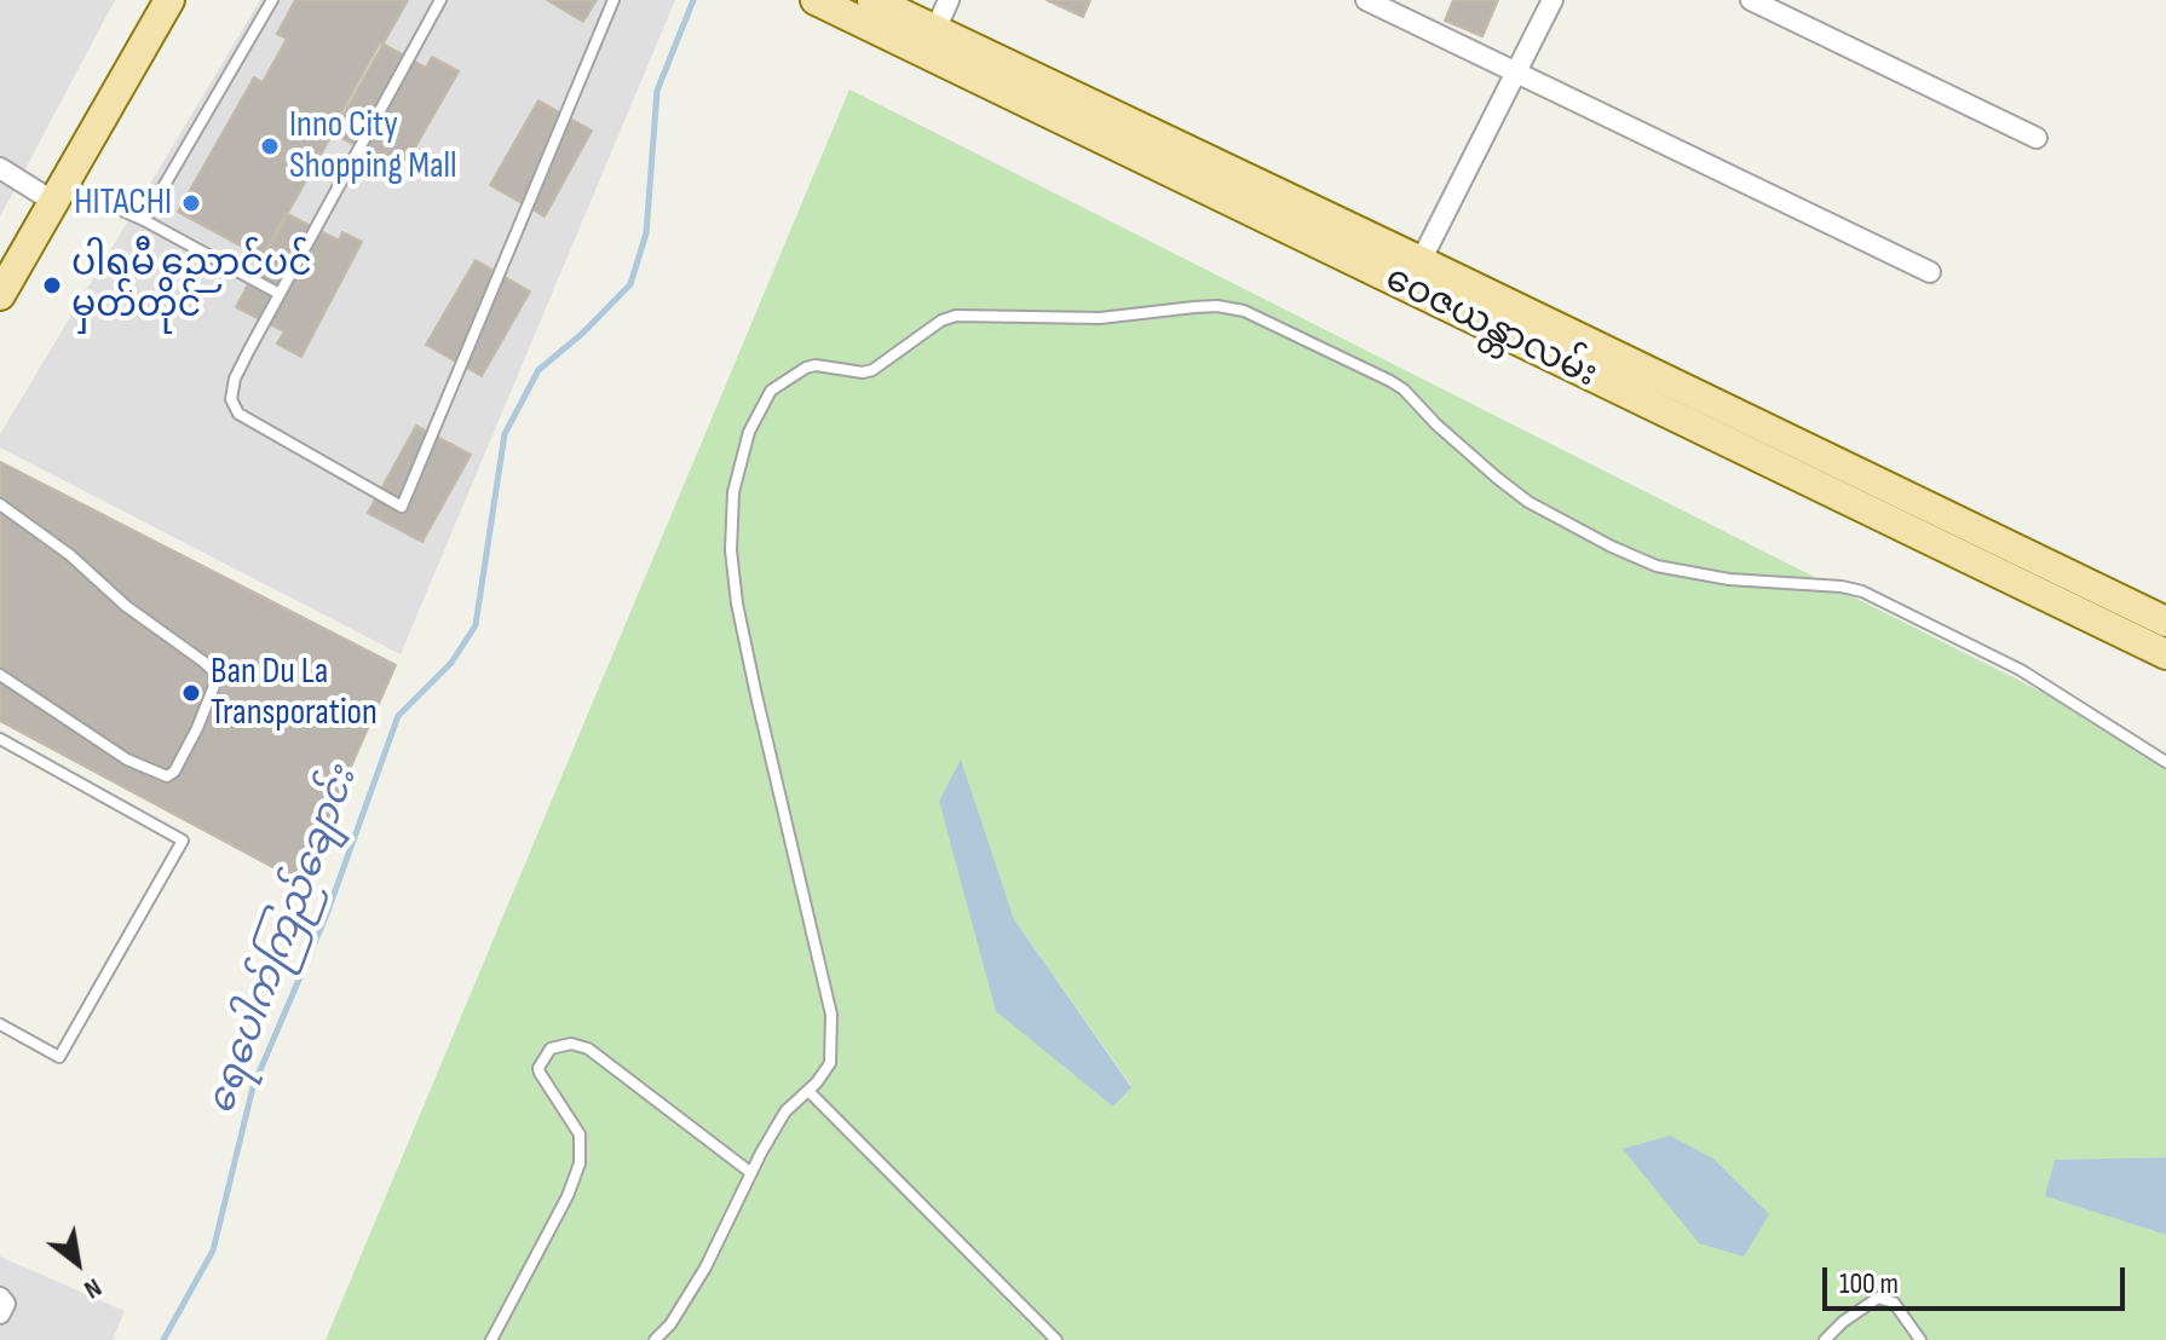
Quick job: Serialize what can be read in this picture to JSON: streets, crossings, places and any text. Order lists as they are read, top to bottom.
{
  "streets": {
    "main road": ["ဝေဇယန္တာလမ်း"]
  },
  "water": ["ရေပေါက်ကြည်ချောင်း"],
  "places": [
    "Inno City Shopping Mall",
    "HITACHI",
    "ပါရမီ ညောင်ပင် မှတ်တိုင်",
    "Ban Du La Transporation"
  ],
  "scale_bar": "100 m",
  "north": "bottom right"
}
